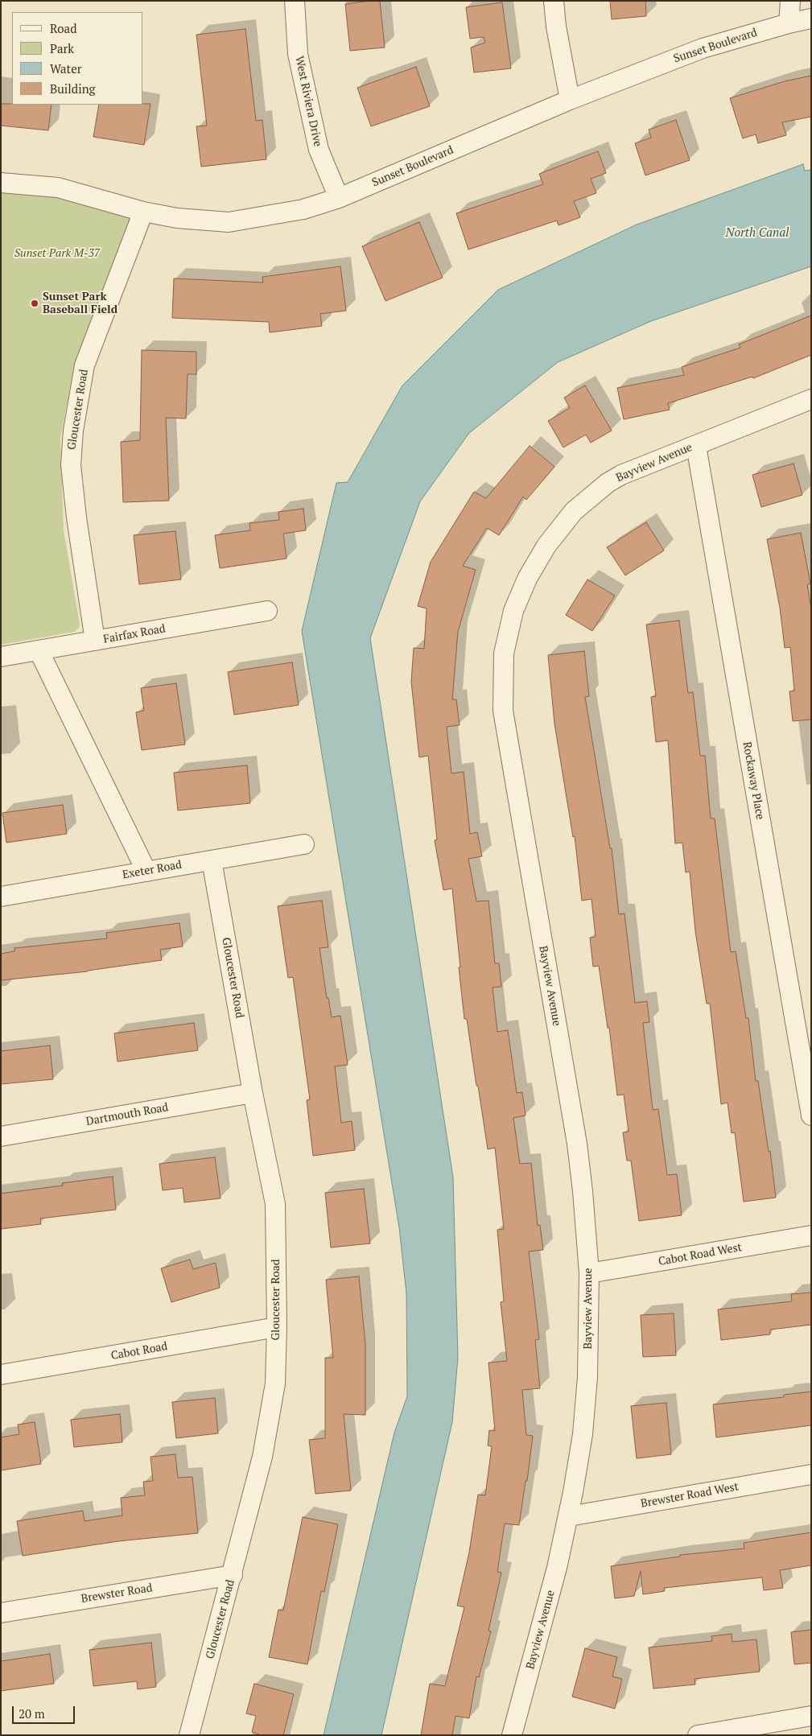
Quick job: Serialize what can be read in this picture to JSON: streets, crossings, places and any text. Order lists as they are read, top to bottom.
{
  "streets": {
    "street": [
      "Sunset Boulevard",
      "West Riviera Drive",
      "Gloucester Road",
      "Bayview Avenue",
      "Fairfax Road",
      "Rockaway Place",
      "Exeter Road",
      "Dartmouth Road",
      "Cabot Road West",
      "Cabot Road",
      "Brewster Road West",
      "Brewster Road"
    ]
  },
  "crossings": [
    ["Sunset Boulevard", "West Riviera Drive"],
    ["Sunset Boulevard", "Gloucester Road"],
    ["Gloucester Road", "Fairfax Road"],
    ["Gloucester Road", "Exeter Road"],
    ["Gloucester Road", "Dartmouth Road"],
    ["Gloucester Road", "Cabot Road"],
    ["Gloucester Road", "Brewster Road"],
    ["Bayview Avenue", "Rockaway Place"],
    ["Bayview Avenue", "Cabot Road West"],
    ["Bayview Avenue", "Brewster Road West"]
  ],
  "water": ["North Canal"],
  "parks": ["Sunset Park M-37"],
  "places": ["Sunset Park Baseball Field"],
  "legend": [
    "Road",
    "Park",
    "Water",
    "Building"
  ],
  "scale_bar": "20 m"
}
